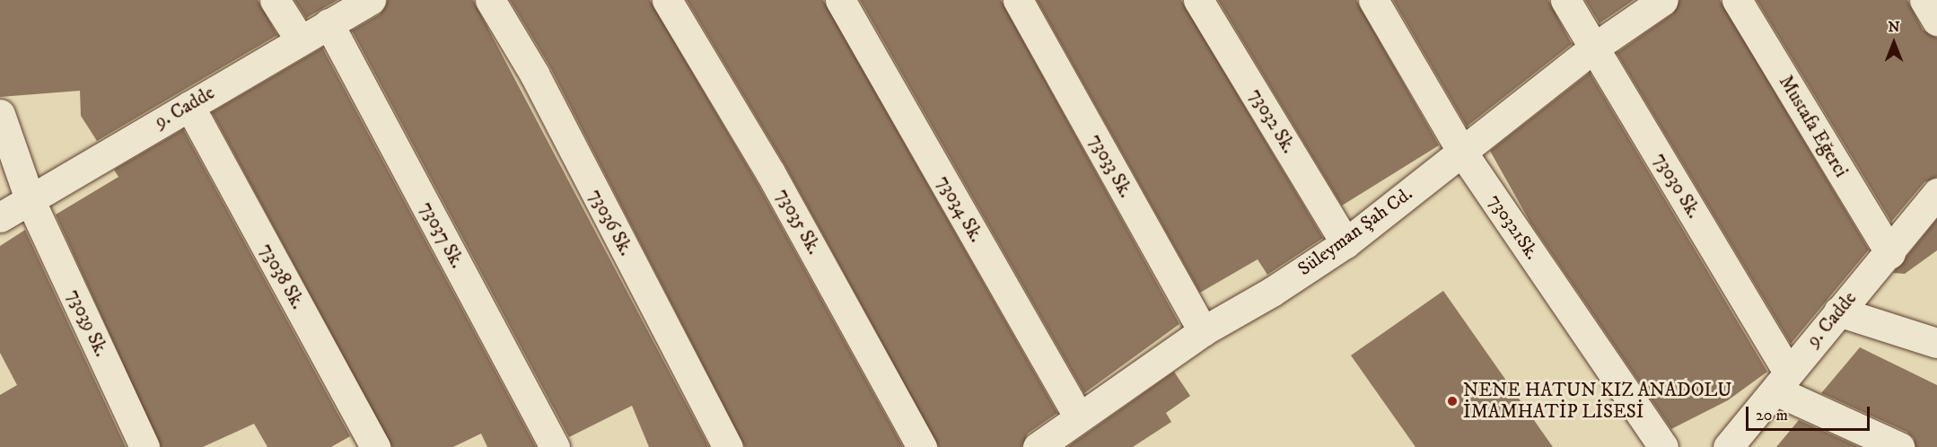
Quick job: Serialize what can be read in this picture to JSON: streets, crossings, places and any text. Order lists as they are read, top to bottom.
{
  "streets": {
    "street": [
      "9. Cadde",
      "73032 Sk.",
      "Mustafa Eğerci",
      "73033 Sk.",
      "73030 Sk.",
      "73034 Sk.",
      "73035 Sk.",
      "73036 Sk.",
      "730321Sk.",
      "Süleyman Şah Cd.",
      "73037 Sk.",
      "73038 Sk.",
      "73039 Sk."
    ]
  },
  "crossings": [
    ["9. Cadde", "Mustafa Eğerci"],
    ["9. Cadde", "73030 Sk."],
    ["9. Cadde", "73037 Sk."],
    ["9. Cadde", "73038 Sk."],
    ["9. Cadde", "73039 Sk."],
    ["73032 Sk.", "Süleyman Şah Cd."],
    ["73033 Sk.", "Süleyman Şah Cd."],
    ["73030 Sk.", "Süleyman Şah Cd."],
    ["73034 Sk.", "Süleyman Şah Cd."],
    ["730321Sk.", "Süleyman Şah Cd."]
  ],
  "places": ["NENE HATUN KIZ ANADOLU İMAMHATİP LİSESİ"],
  "scale_bar": "20 m",
  "north": "top"
}
